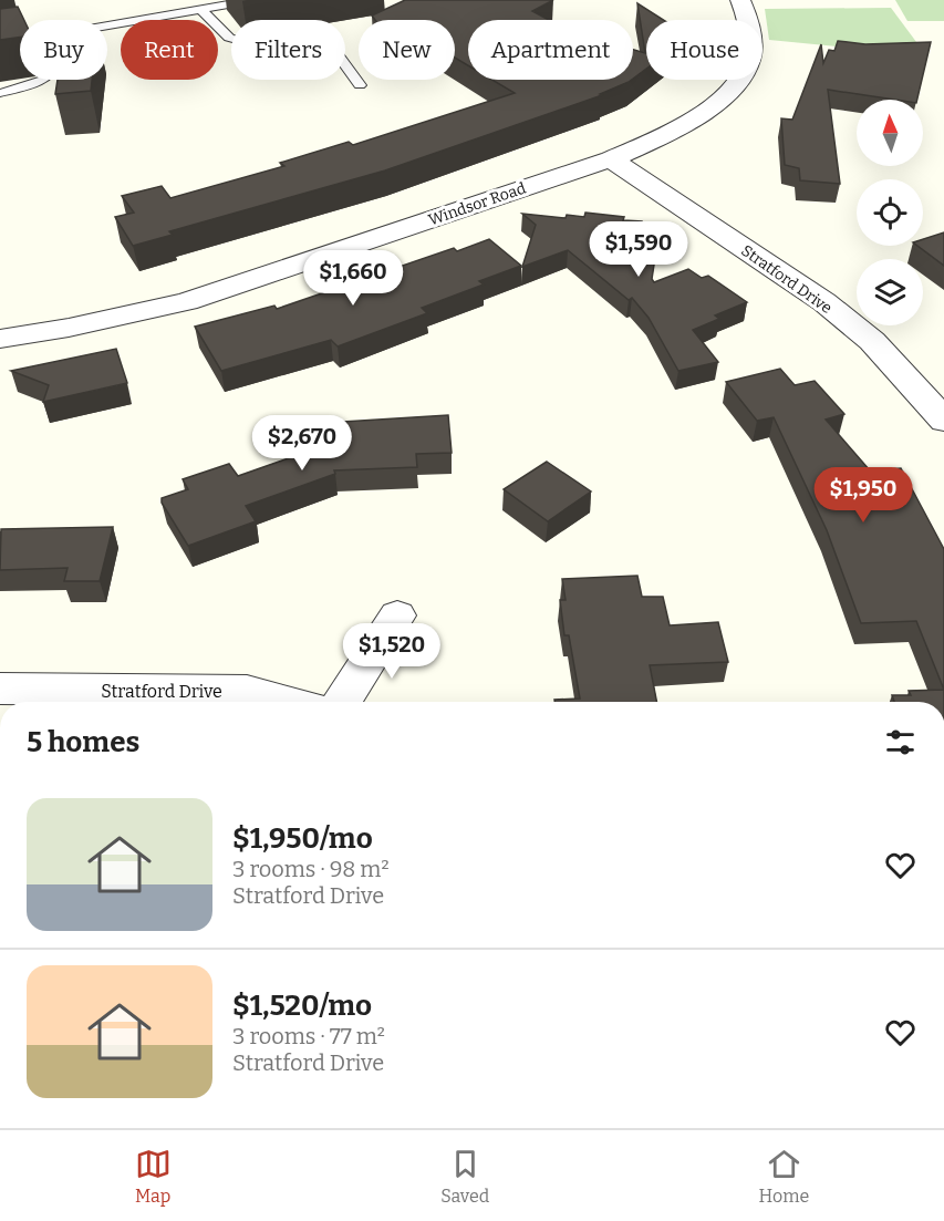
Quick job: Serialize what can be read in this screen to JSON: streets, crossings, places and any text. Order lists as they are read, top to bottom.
{
  "streets": {
    "street": ["Windsor Road", "Stratford Drive"]
  },
  "crossings": [
    ["Windsor Road", "Stratford Drive"]
  ],
  "north": "top",
  "page": {
    "chip": [
      "Buy",
      "Rent",
      "Filters",
      "New",
      "Apartment",
      "House"
    ],
    "price": [
      "$1,590",
      "$1,660",
      "$2,670",
      "$1,950",
      "$1,520"
    ],
    "heading": "5 homes",
    "list": [
      {
        "name": "$1,950/mo",
        "note": "3 rooms · 98 m² · Stratford Drive"
      },
      {
        "name": "$1,520/mo",
        "note": "3 rooms · 77 m² · Stratford Drive"
      }
    ],
    "tabs": ["Map", "Saved", "Home"]
  }
}
